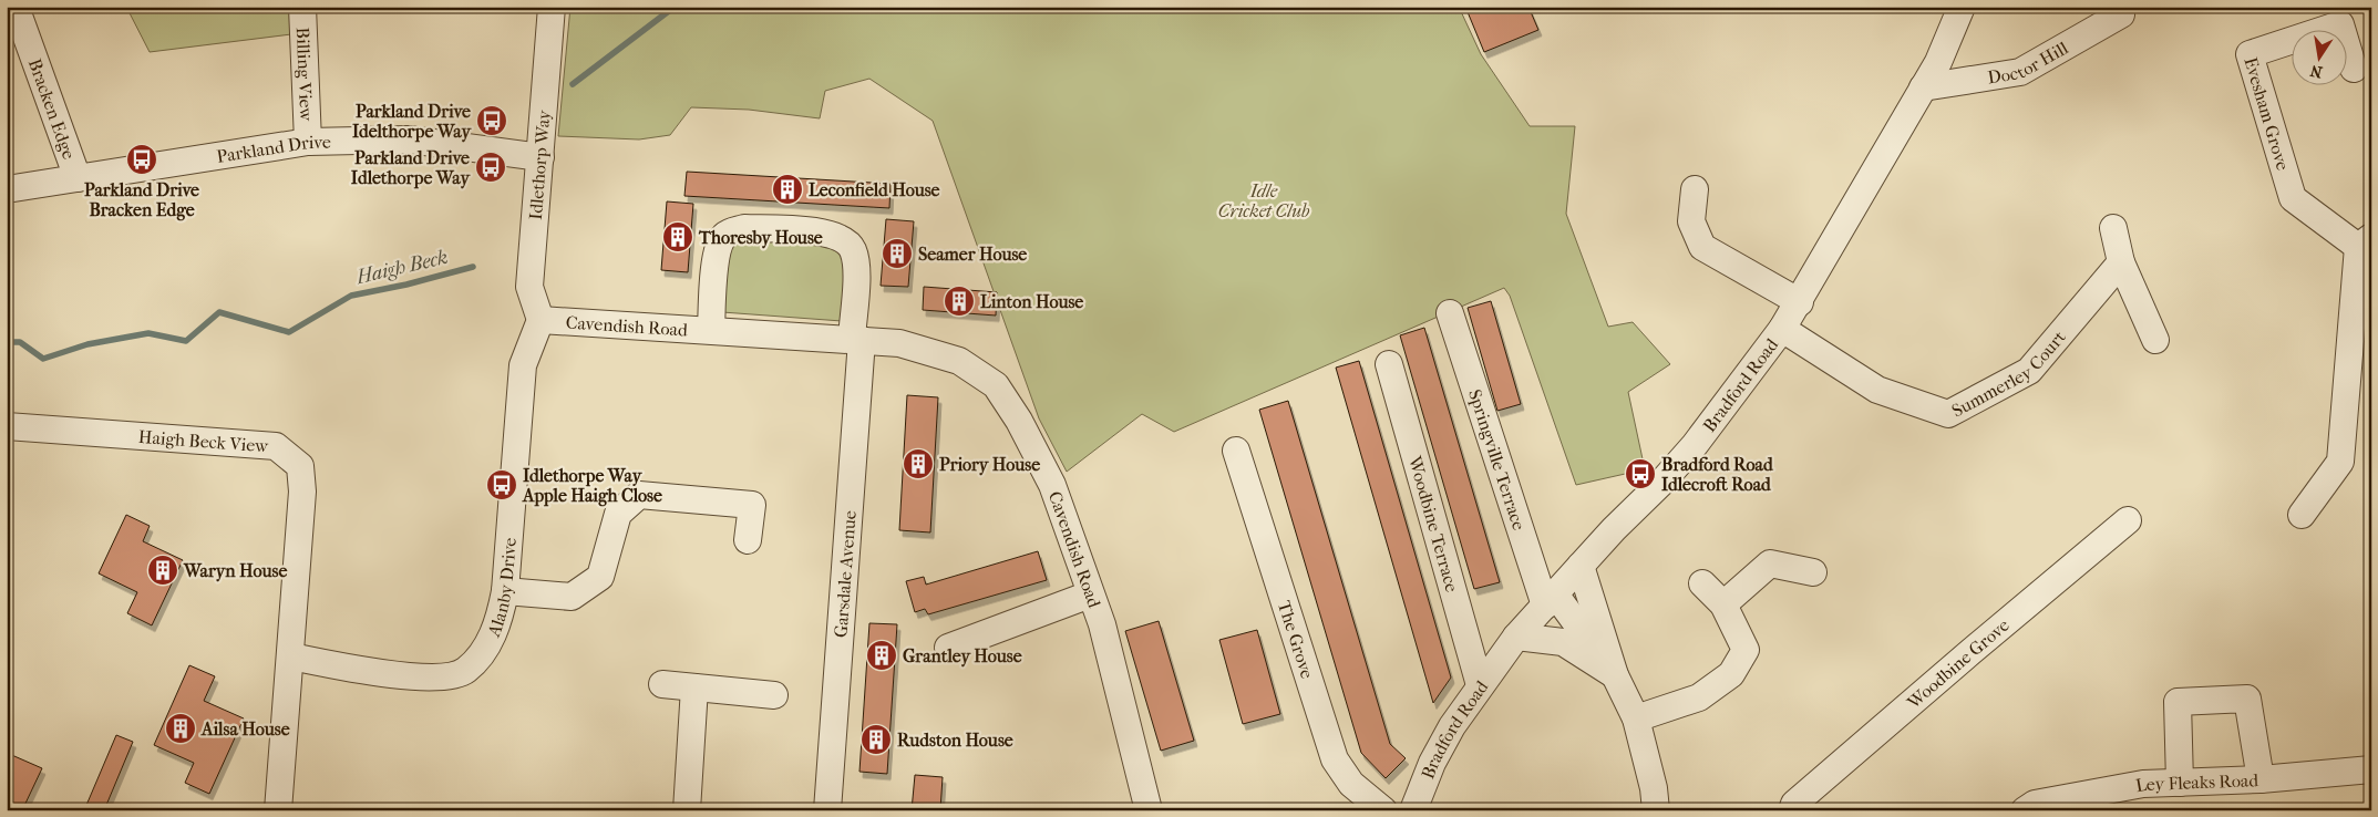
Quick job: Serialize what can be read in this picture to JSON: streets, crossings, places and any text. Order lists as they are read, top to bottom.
{
  "streets": {
    "street": [
      "Doctor Hill",
      "Billing View",
      "Bracken Edge",
      "Evesham Grove",
      "Parkland Drive",
      "Idlethorp Way",
      "Cavendish Road",
      "Summerley Court",
      "Bradford Road",
      "Haigh Beck View",
      "Springville Terrace",
      "Woodbine Terrace",
      "Garsdale Avenue",
      "Alanby Drive",
      "The Grove",
      "Woodbine Grove",
      "Ley Fleaks Road"
    ]
  },
  "crossings": [
    ["Doctor Hill", "Bradford Road"],
    ["Billing View", "Parkland Drive"],
    ["Bracken Edge", "Parkland Drive"],
    ["Parkland Drive", "Idlethorp Way"],
    ["Idlethorp Way", "Cavendish Road"],
    ["Idlethorp Way", "Alanby Drive"],
    ["Cavendish Road", "Garsdale Avenue"],
    ["Cavendish Road", "Alanby Drive"],
    ["Summerley Court", "Bradford Road"],
    ["Bradford Road", "Springville Terrace"],
    ["Bradford Road", "Woodbine Terrace"],
    ["Haigh Beck View", "Alanby Drive"]
  ],
  "water": ["Haigh Beck"],
  "parks": ["Idle Cricket Club"],
  "places": {
    "bus stop": [
      "Parkland Drive Idelthorpe Way",
      "Parkland Drive Bracken Edge",
      "Parkland Drive Idlethorpe Way",
      "Bradford Road Idlecroft Road",
      "Idlethorpe Way Apple Haigh Close"
    ],
    "building": [
      "Leconfield House",
      "Thoresby House",
      "Seamer House",
      "Linton House",
      "Priory House",
      "Waryn House",
      "Grantley House",
      "Ailsa House",
      "Rudston House"
    ]
  },
  "north": "bottom"
}
